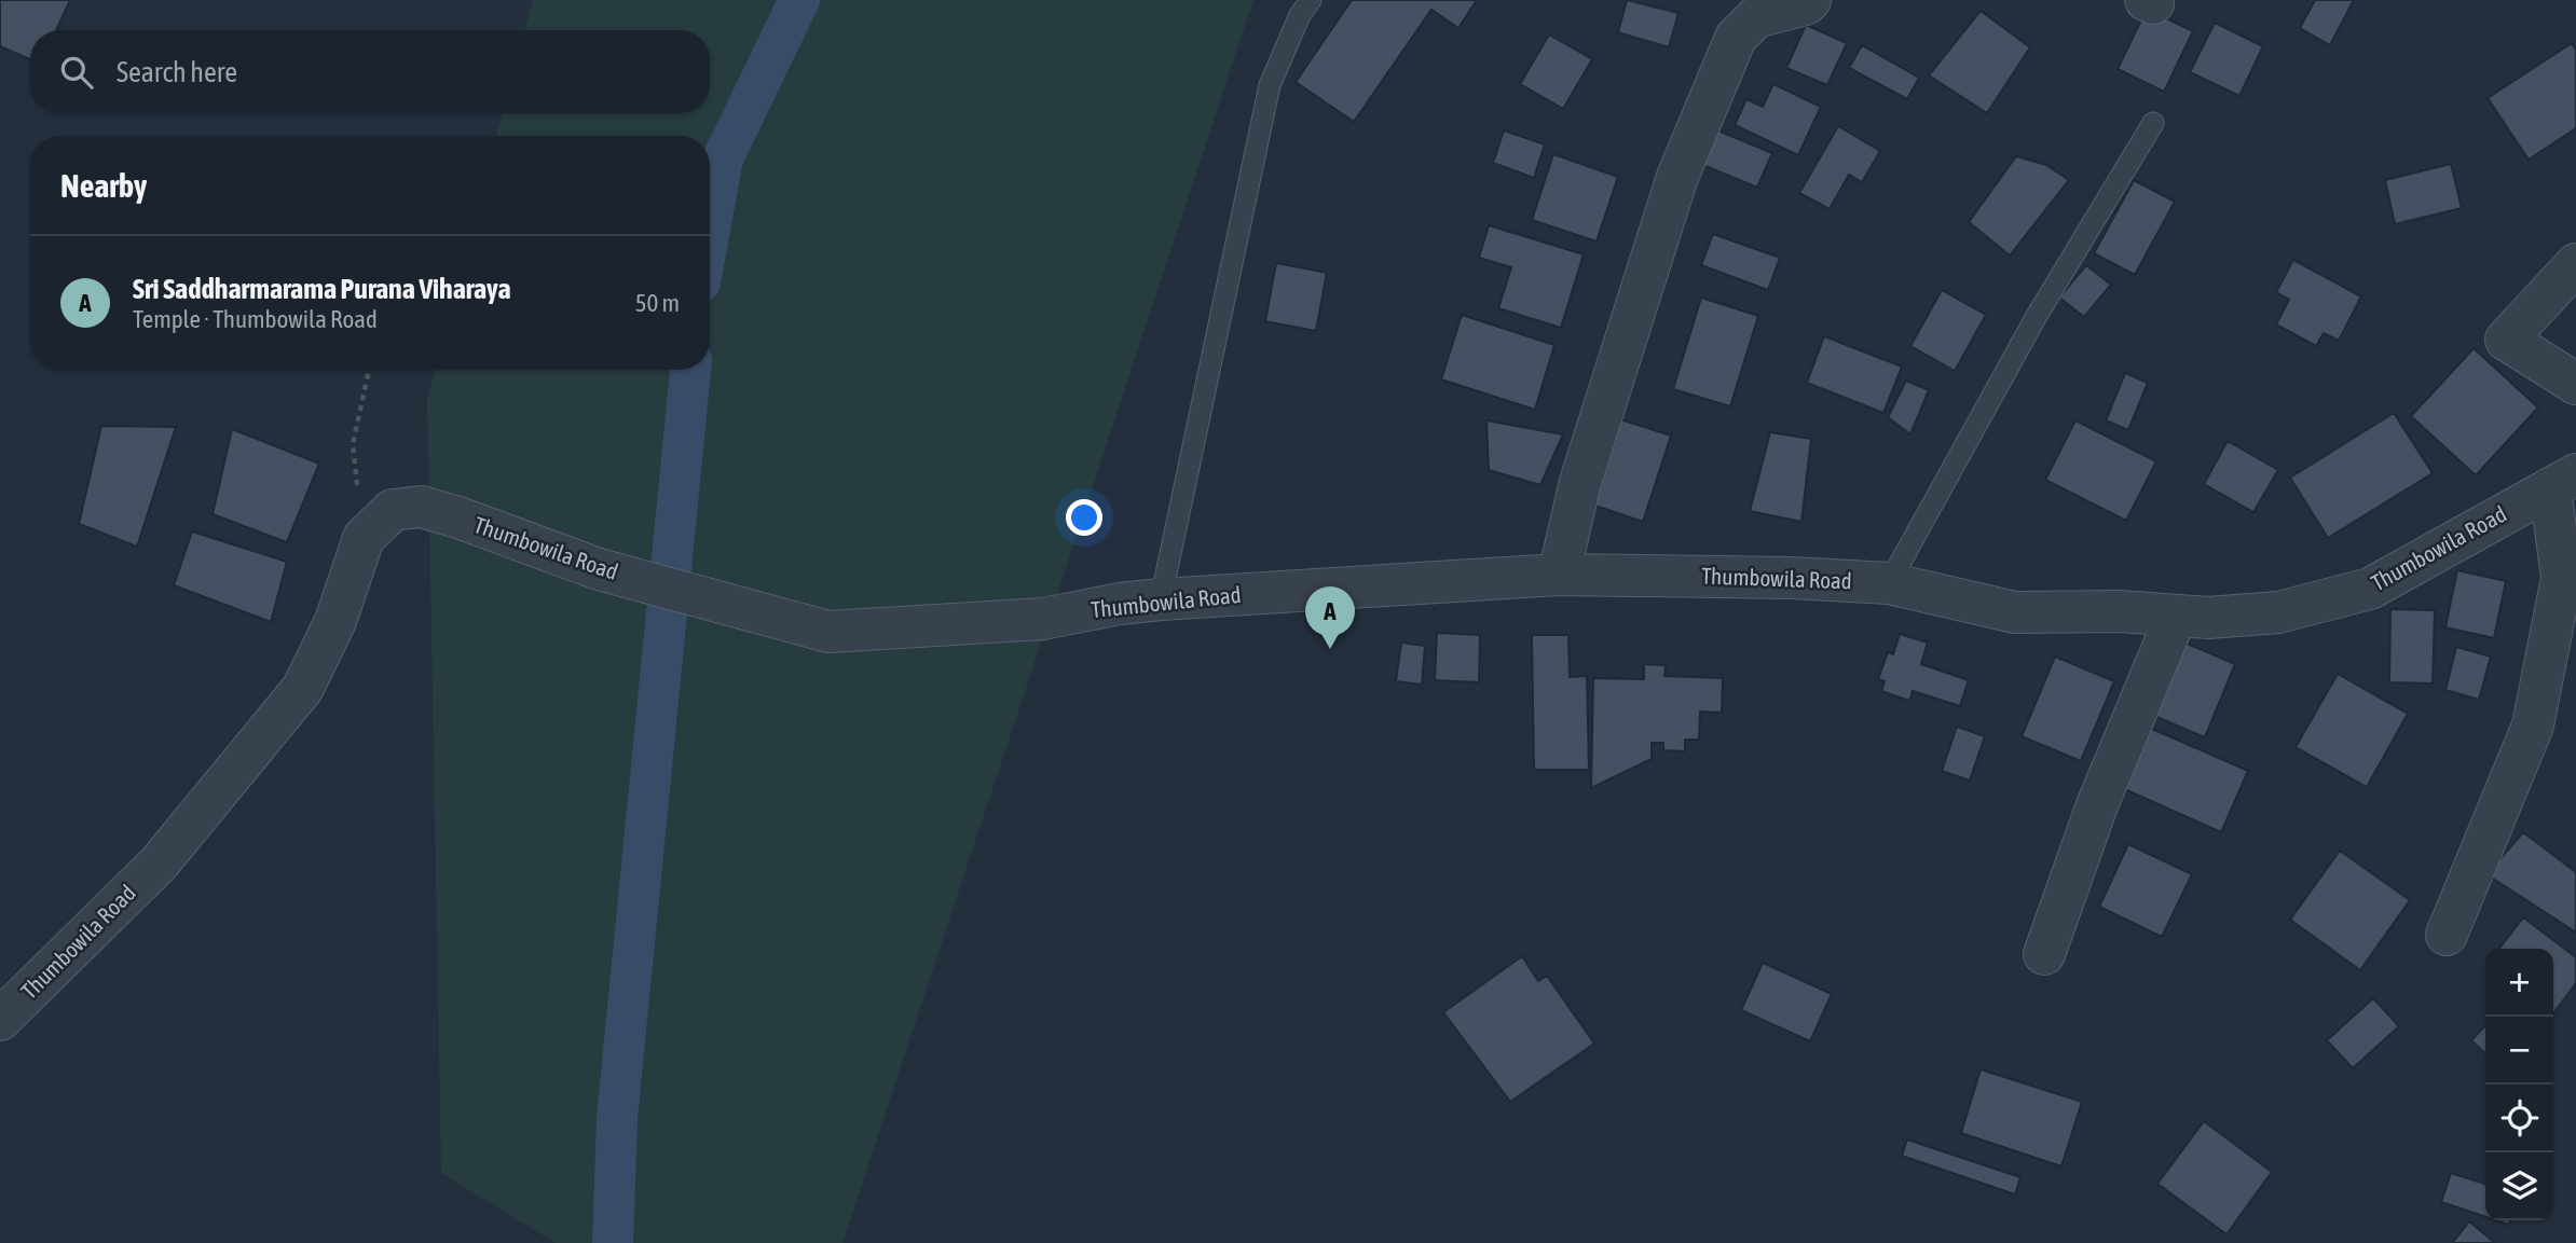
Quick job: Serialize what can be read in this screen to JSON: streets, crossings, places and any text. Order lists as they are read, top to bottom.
{
  "streets": {
    "street": ["Thumbowila Road"]
  },
  "page": {
    "search": "Search here",
    "heading": "Nearby",
    "list": [
      {
        "mark": "A",
        "name": "Sri Saddharmarama Purana Viharaya",
        "note": "Temple · Thumbowila Road",
        "value": "50 m"
      }
    ],
    "pins": "A",
    "map_buttons": ["+", "−"]
  }
}
